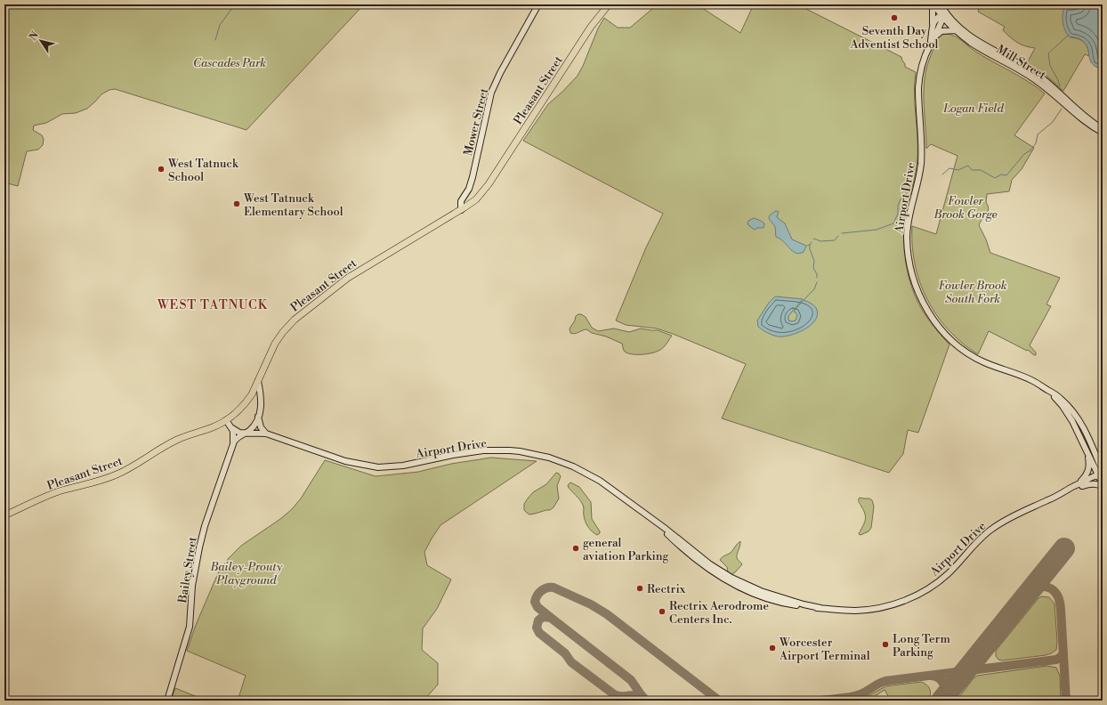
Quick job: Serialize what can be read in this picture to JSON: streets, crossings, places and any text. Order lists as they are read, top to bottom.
{
  "streets": {
    "main road": [
      "Mill Street",
      "Pleasant Street",
      "Mower Street",
      "Airport Drive",
      "Bailey Street"
    ]
  },
  "crossings": [
    ["Mill Street", "Airport Drive"],
    ["Pleasant Street", "Mower Street"],
    ["Airport Drive", "Bailey Street"]
  ],
  "districts": ["WEST TATNUCK"],
  "parks": [
    "Cascades Park",
    "Logan Field",
    "Fowler Brook Gorge",
    "Fowler Brook South Fork",
    "Bailey-Prouty Playground"
  ],
  "places": [
    "Seventh Day Adventist School",
    "West Tatnuck School",
    "West Tatnuck Elementary School",
    "general aviation Parking",
    "Rectrix",
    "Rectrix Aerodrome Centers Inc.",
    "Long Term Parking",
    "Worcester Airport Terminal"
  ],
  "north": "top left"
}
